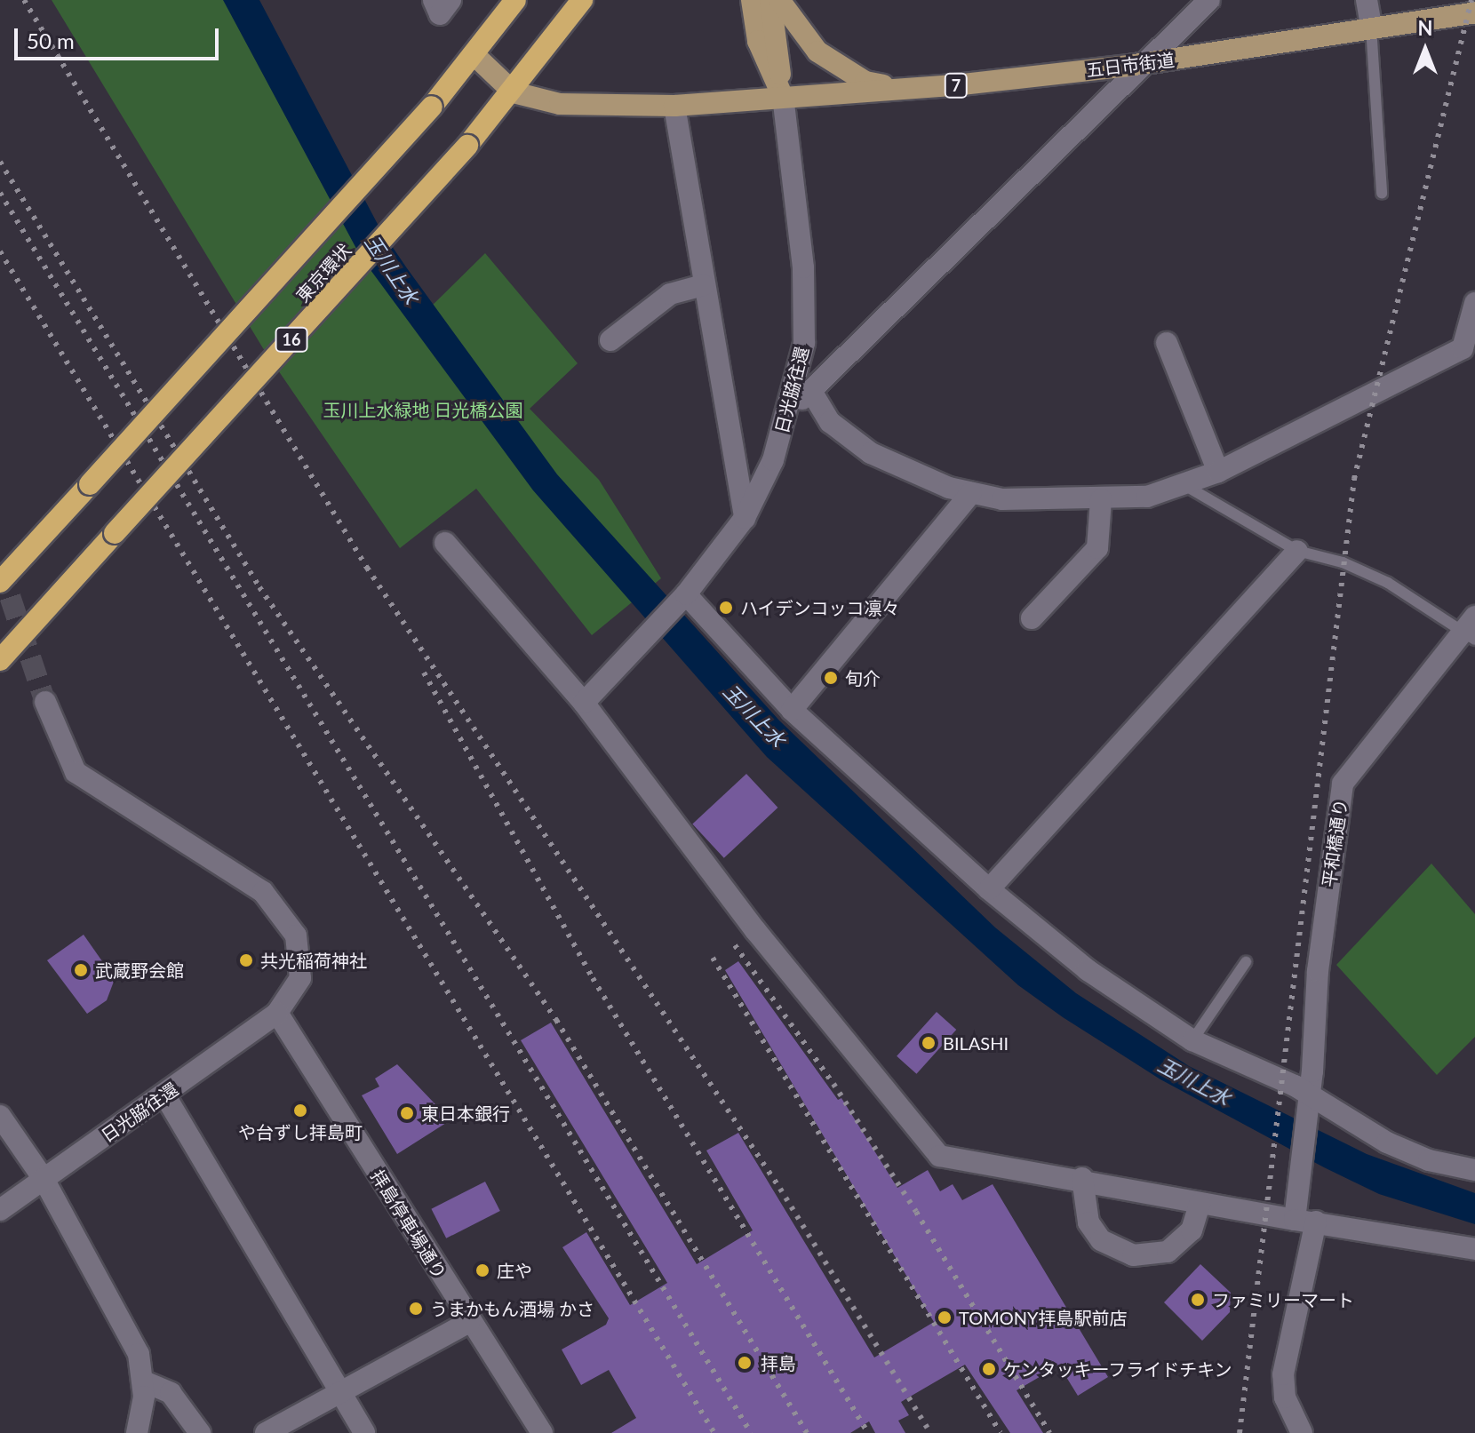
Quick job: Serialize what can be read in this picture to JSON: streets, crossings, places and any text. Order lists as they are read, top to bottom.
{
  "streets": {
    "highway": ["東京環状", "16"],
    "main road": ["五日市街道", "7"],
    "street": ["日光脇往還", "平和橋通り", "拝島停車場通り"]
  },
  "crossings": [
    ["五日市街道", "東京環状"],
    ["五日市街道", "日光脇往還"],
    ["日光脇往還", "拝島停車場通り"]
  ],
  "water": ["玉川上水"],
  "parks": ["玉川上水緑地 日光橋公園"],
  "places": [
    "ハイデンコッコ凛々",
    "旬介",
    "共光稲荷神社",
    "武蔵野会館",
    "BILASHI",
    "や台ずし拝島町",
    "東日本銀行",
    "庄や",
    "ファミリーマート",
    "うまかもん酒場 かさ",
    "TOMONY拝島駅前店",
    "拝島",
    "ケンタッキーフライドチキン"
  ],
  "scale_bar": "50 m",
  "north": "top"
}
